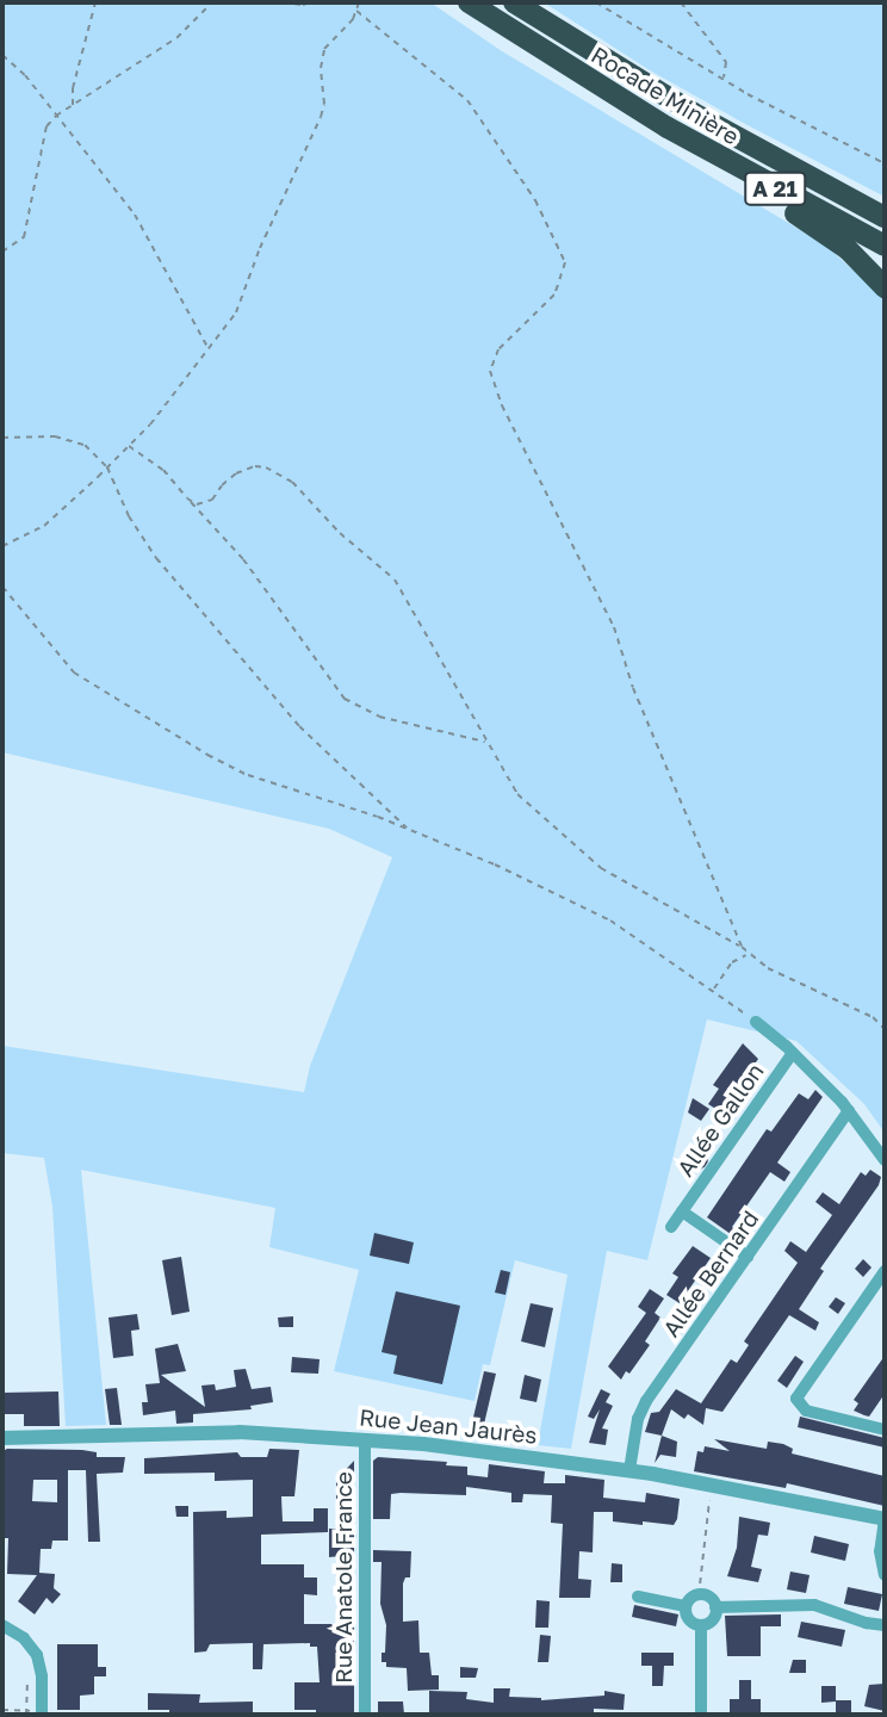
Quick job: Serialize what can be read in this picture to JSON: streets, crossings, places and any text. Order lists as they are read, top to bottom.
{
  "streets": {
    "highway": ["Rocade Minière", "A 21"],
    "street": [
      "Allée Gallon",
      "Allée Bernard",
      "Rue Jean Jaurès",
      "Rue Anatole France"
    ]
  },
  "crossings": [
    ["Allée Gallon", "Allée Bernard"],
    ["Allée Bernard", "Rue Jean Jaurès"],
    ["Rue Jean Jaurès", "Rue Anatole France"]
  ]
}
